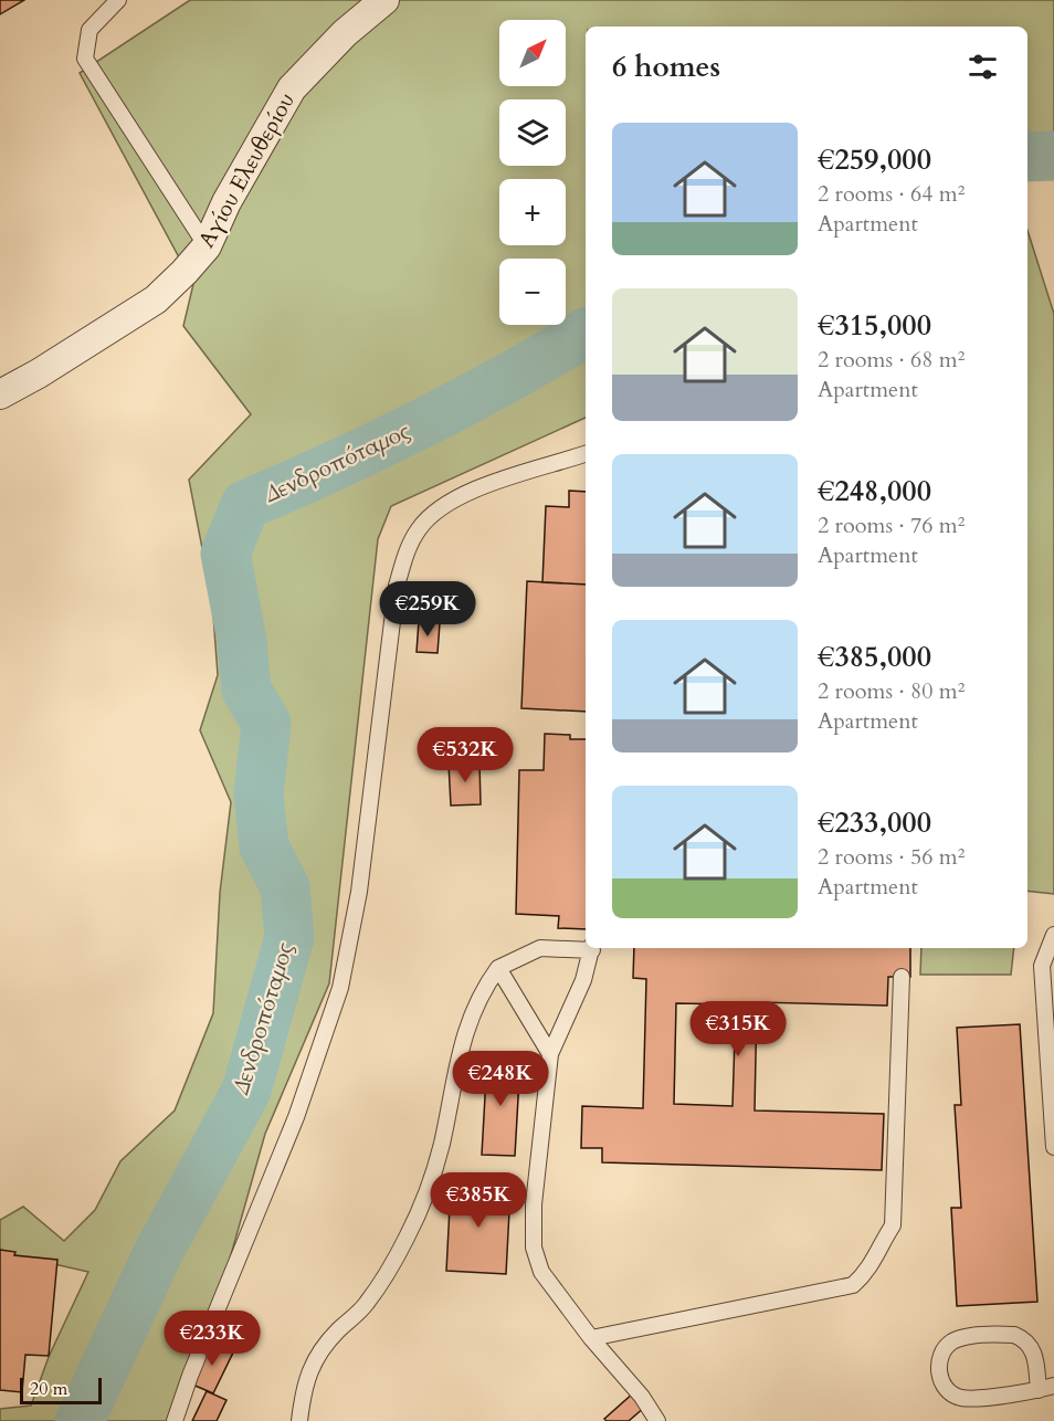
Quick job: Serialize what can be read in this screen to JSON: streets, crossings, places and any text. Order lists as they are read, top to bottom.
{
  "streets": {
    "street": ["Αγίου Ελευθερίου"]
  },
  "water": ["Δενδροπόταμος"],
  "scale_bar": "20 m",
  "north": "top right",
  "page": {
    "map_buttons": ["+", "−"],
    "heading": "6 homes",
    "list": [
      {
        "name": "€259,000",
        "note": "2 rooms · 64 m² · Apartment"
      },
      {
        "name": "€315,000",
        "note": "2 rooms · 68 m² · Apartment"
      },
      {
        "name": "€248,000",
        "note": "2 rooms · 76 m² · Apartment"
      },
      {
        "name": "€385,000",
        "note": "2 rooms · 80 m² · Apartment"
      },
      {
        "name": "€233,000",
        "note": "2 rooms · 56 m² · Apartment"
      }
    ],
    "price": [
      "€259K",
      "€532K",
      "€315K",
      "€248K",
      "€385K",
      "€233K"
    ],
    "scale": "20 m"
  }
}
